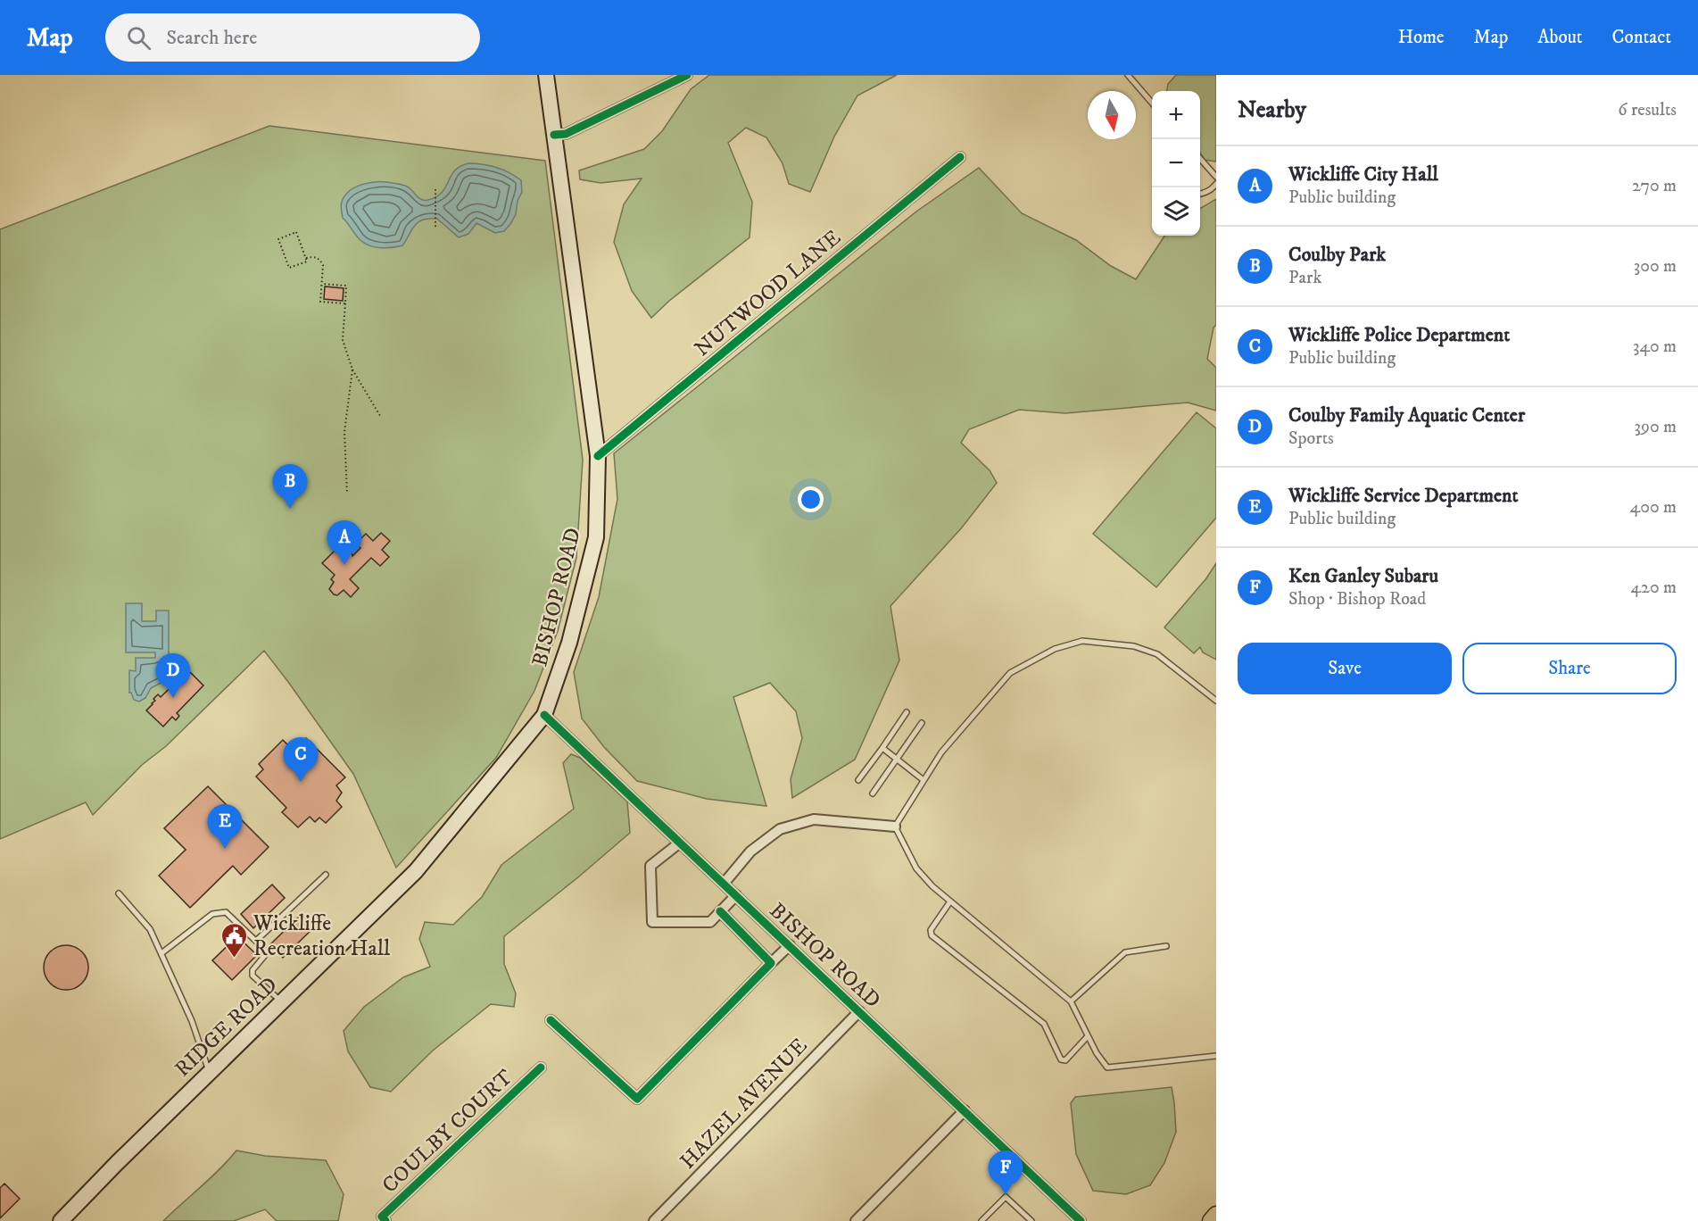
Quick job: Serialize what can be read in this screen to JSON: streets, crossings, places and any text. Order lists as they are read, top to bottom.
{
  "streets": {
    "main road": ["BISHOP ROAD", "RIDGE ROAD"],
    "street": ["NUTWOOD LANE", "HAZEL AVENUE", "COULBY COURT"]
  },
  "crossings": [
    ["NUTWOOD LANE", "BISHOP ROAD"],
    ["BISHOP ROAD", "RIDGE ROAD"],
    ["BISHOP ROAD", "HAZEL AVENUE"]
  ],
  "places": {
    "public building": ["Wickliffe Recreation Hall"]
  },
  "north": "bottom",
  "page": {
    "header": "Map",
    "search": "Search here",
    "nav": [
      "Home",
      "Map",
      "About",
      "Contact"
    ],
    "heading": ["Nearby", "6 results"],
    "map_buttons": ["+", "−"],
    "list": [
      {
        "mark": "A",
        "name": "Wickliffe City Hall",
        "note": "Public building",
        "value": "270 m"
      },
      {
        "mark": "B",
        "name": "Coulby Park",
        "note": "Park",
        "value": "300 m"
      },
      {
        "mark": "C",
        "name": "Wickliffe Police Department",
        "note": "Public building",
        "value": "340 m"
      },
      {
        "mark": "D",
        "name": "Coulby Family Aquatic Center",
        "note": "Sports",
        "value": "390 m"
      },
      {
        "mark": "E",
        "name": "Wickliffe Service Department",
        "note": "Public building",
        "value": "400 m"
      },
      {
        "mark": "F",
        "name": "Ken Ganley Subaru",
        "note": "Shop · Bishop Road",
        "value": "420 m"
      }
    ],
    "pins": [
      "B",
      "A",
      "D",
      "C",
      "E",
      "F"
    ],
    "buttons": ["Save", "Share"]
  }
}
